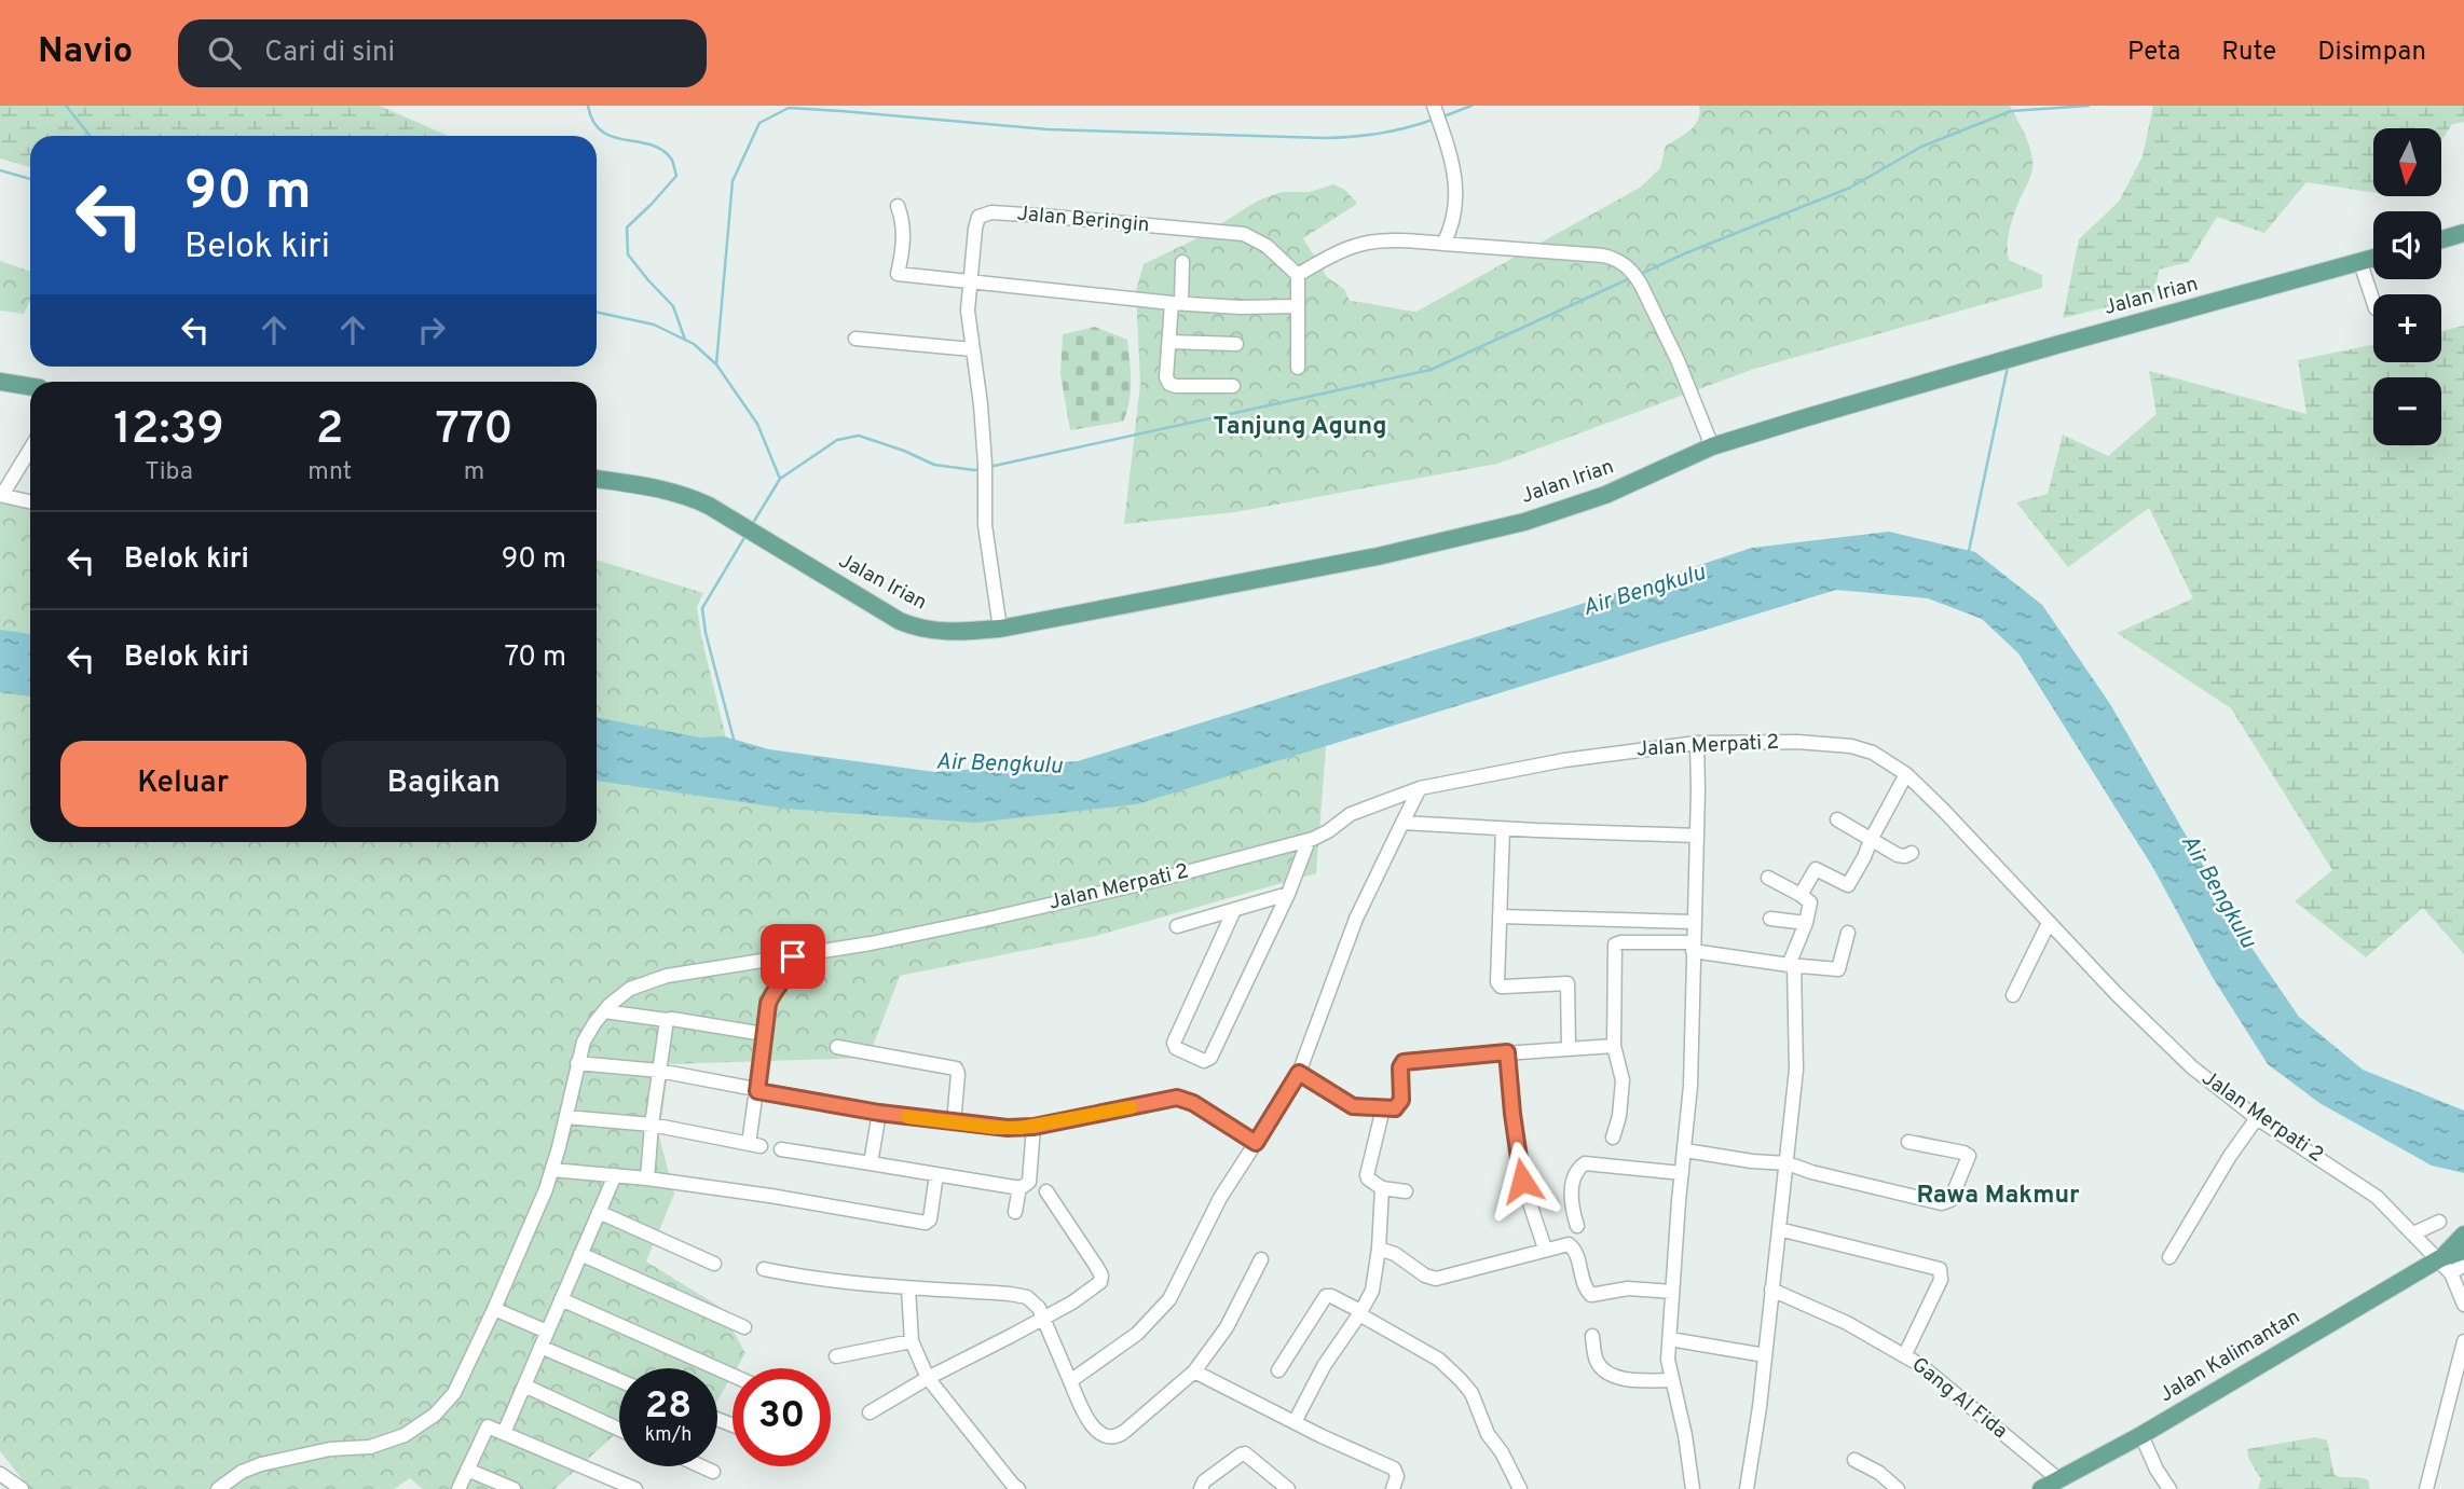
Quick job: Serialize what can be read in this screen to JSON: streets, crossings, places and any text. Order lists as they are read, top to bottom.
{
  "streets": {
    "main road": ["Jalan Irian", "Jalan Kalimantan"],
    "street": ["Jalan Beringin", "Jalan Merpati 2", "Gang Al Fida"]
  },
  "crossings": [
    ["Jalan Beringin", "Jalan Irian"],
    ["Jalan Merpati 2", "Jalan Kalimantan"],
    ["Jalan Kalimantan", "Gang Al Fida"]
  ],
  "districts": ["Tanjung Agung", "Rawa Makmur"],
  "water": ["Air Bengkulu"],
  "north": "bottom",
  "page": {
    "header": "Navio",
    "search": "Cari di sini",
    "nav": ["Peta", "Rute", "Disimpan"],
    "map_buttons": ["+", "−"],
    "turn": ["90 m", "Belok kiri"],
    "eta": [
      "12:39",
      "Tiba",
      "2",
      "mnt",
      "770",
      "m"
    ],
    "list": [
      {
        "name": "Belok kiri",
        "value": "90 m"
      },
      {
        "name": "Belok kiri",
        "value": "70 m"
      }
    ],
    "buttons": ["Keluar", "Bagikan"],
    "speed": "28 km/h",
    "limit": "30"
  }
}
